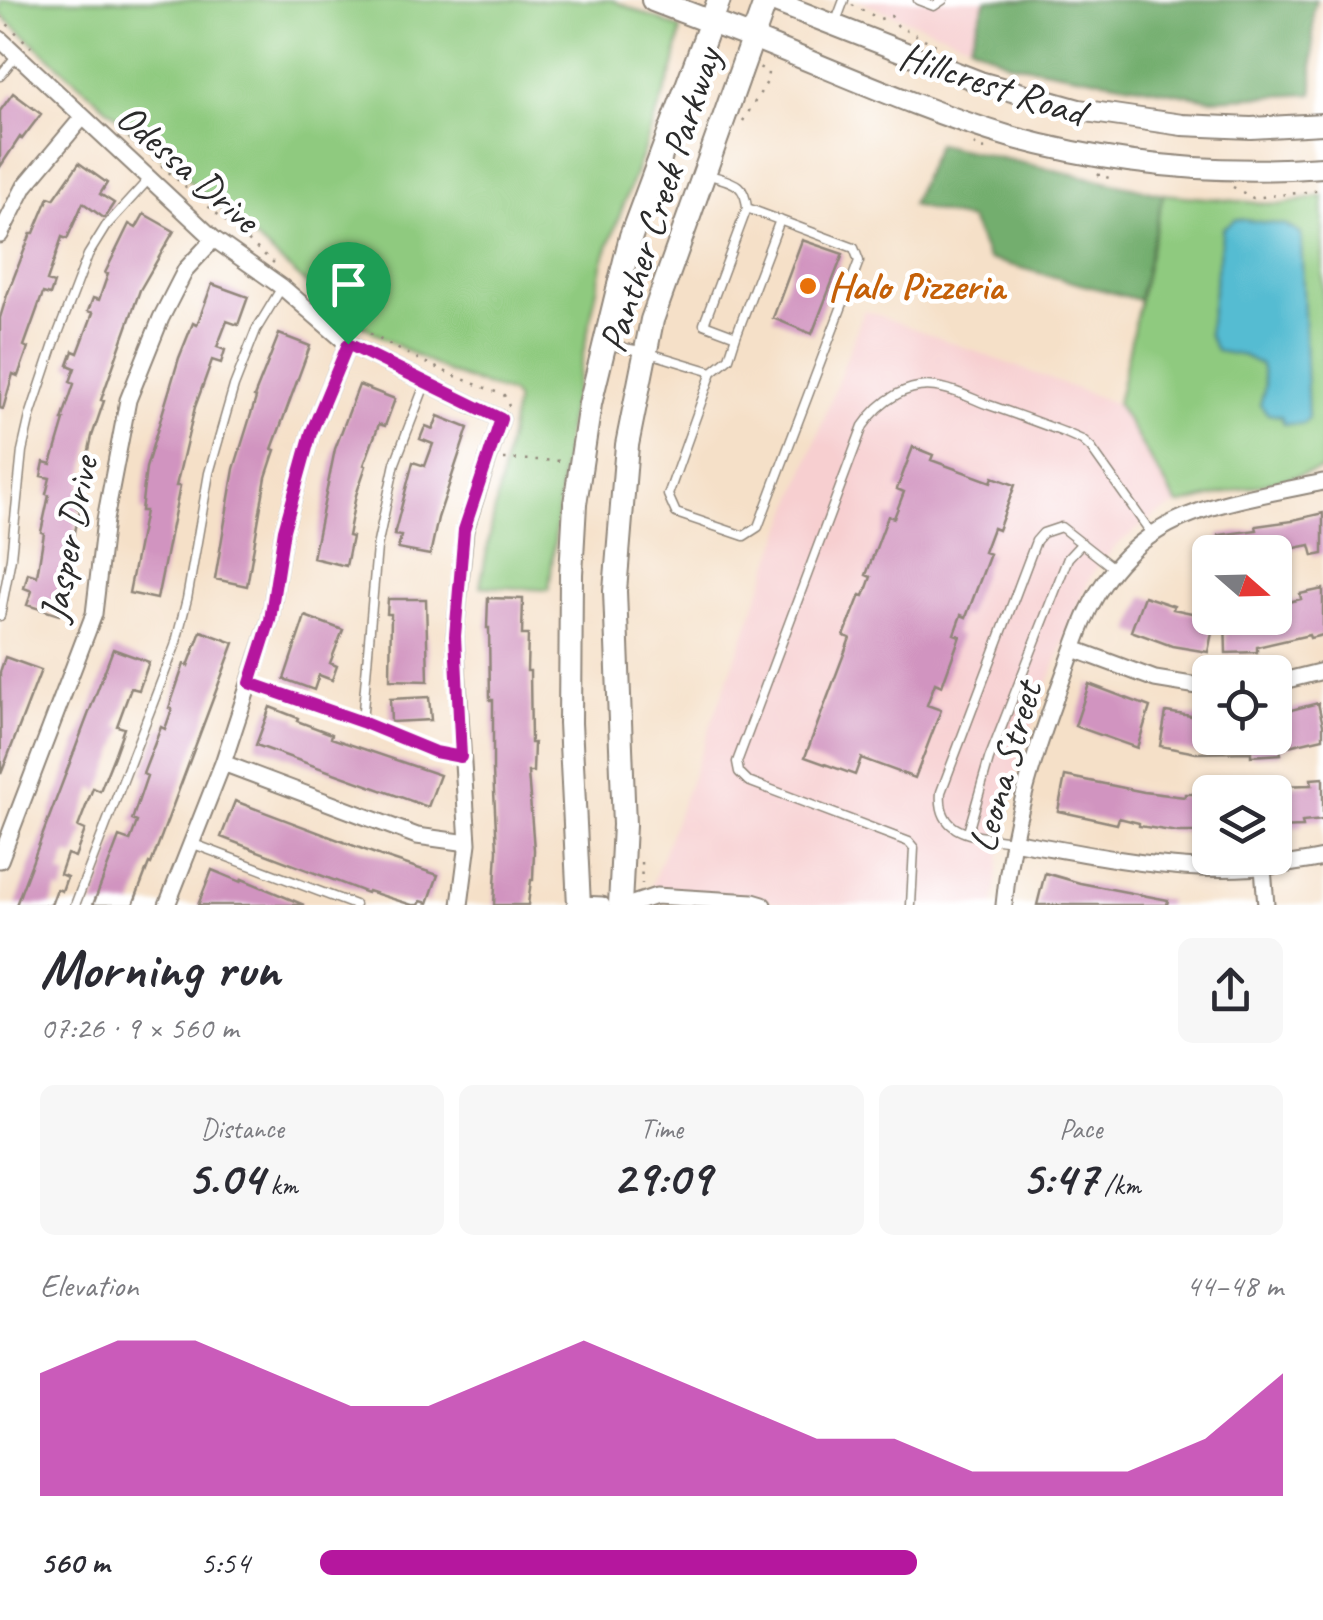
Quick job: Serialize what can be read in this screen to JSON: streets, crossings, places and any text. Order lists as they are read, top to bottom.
{
  "streets": {
    "main road": ["Hillcrest Road", "Panther Creek Parkway"],
    "street": ["Odessa Drive", "Jasper Drive", "Leona Street"]
  },
  "crossings": [
    ["Hillcrest Road", "Panther Creek Parkway"],
    ["Odessa Drive", "Jasper Drive"]
  ],
  "places": ["Halo Pizzeria"],
  "north": "right",
  "page": {
    "heading": ["Morning run", "07:26 · 9 × 560 m"],
    "stats": [
      ["Distance", "5.04 km"],
      ["Time", "29:09"],
      ["Pace", "5:47 /km"]
    ],
    "chart": ["Elevation", "44–48 m"],
    "list": [
      {
        "name": "560 m",
        "note": "5:54"
      }
    ]
  }
}
